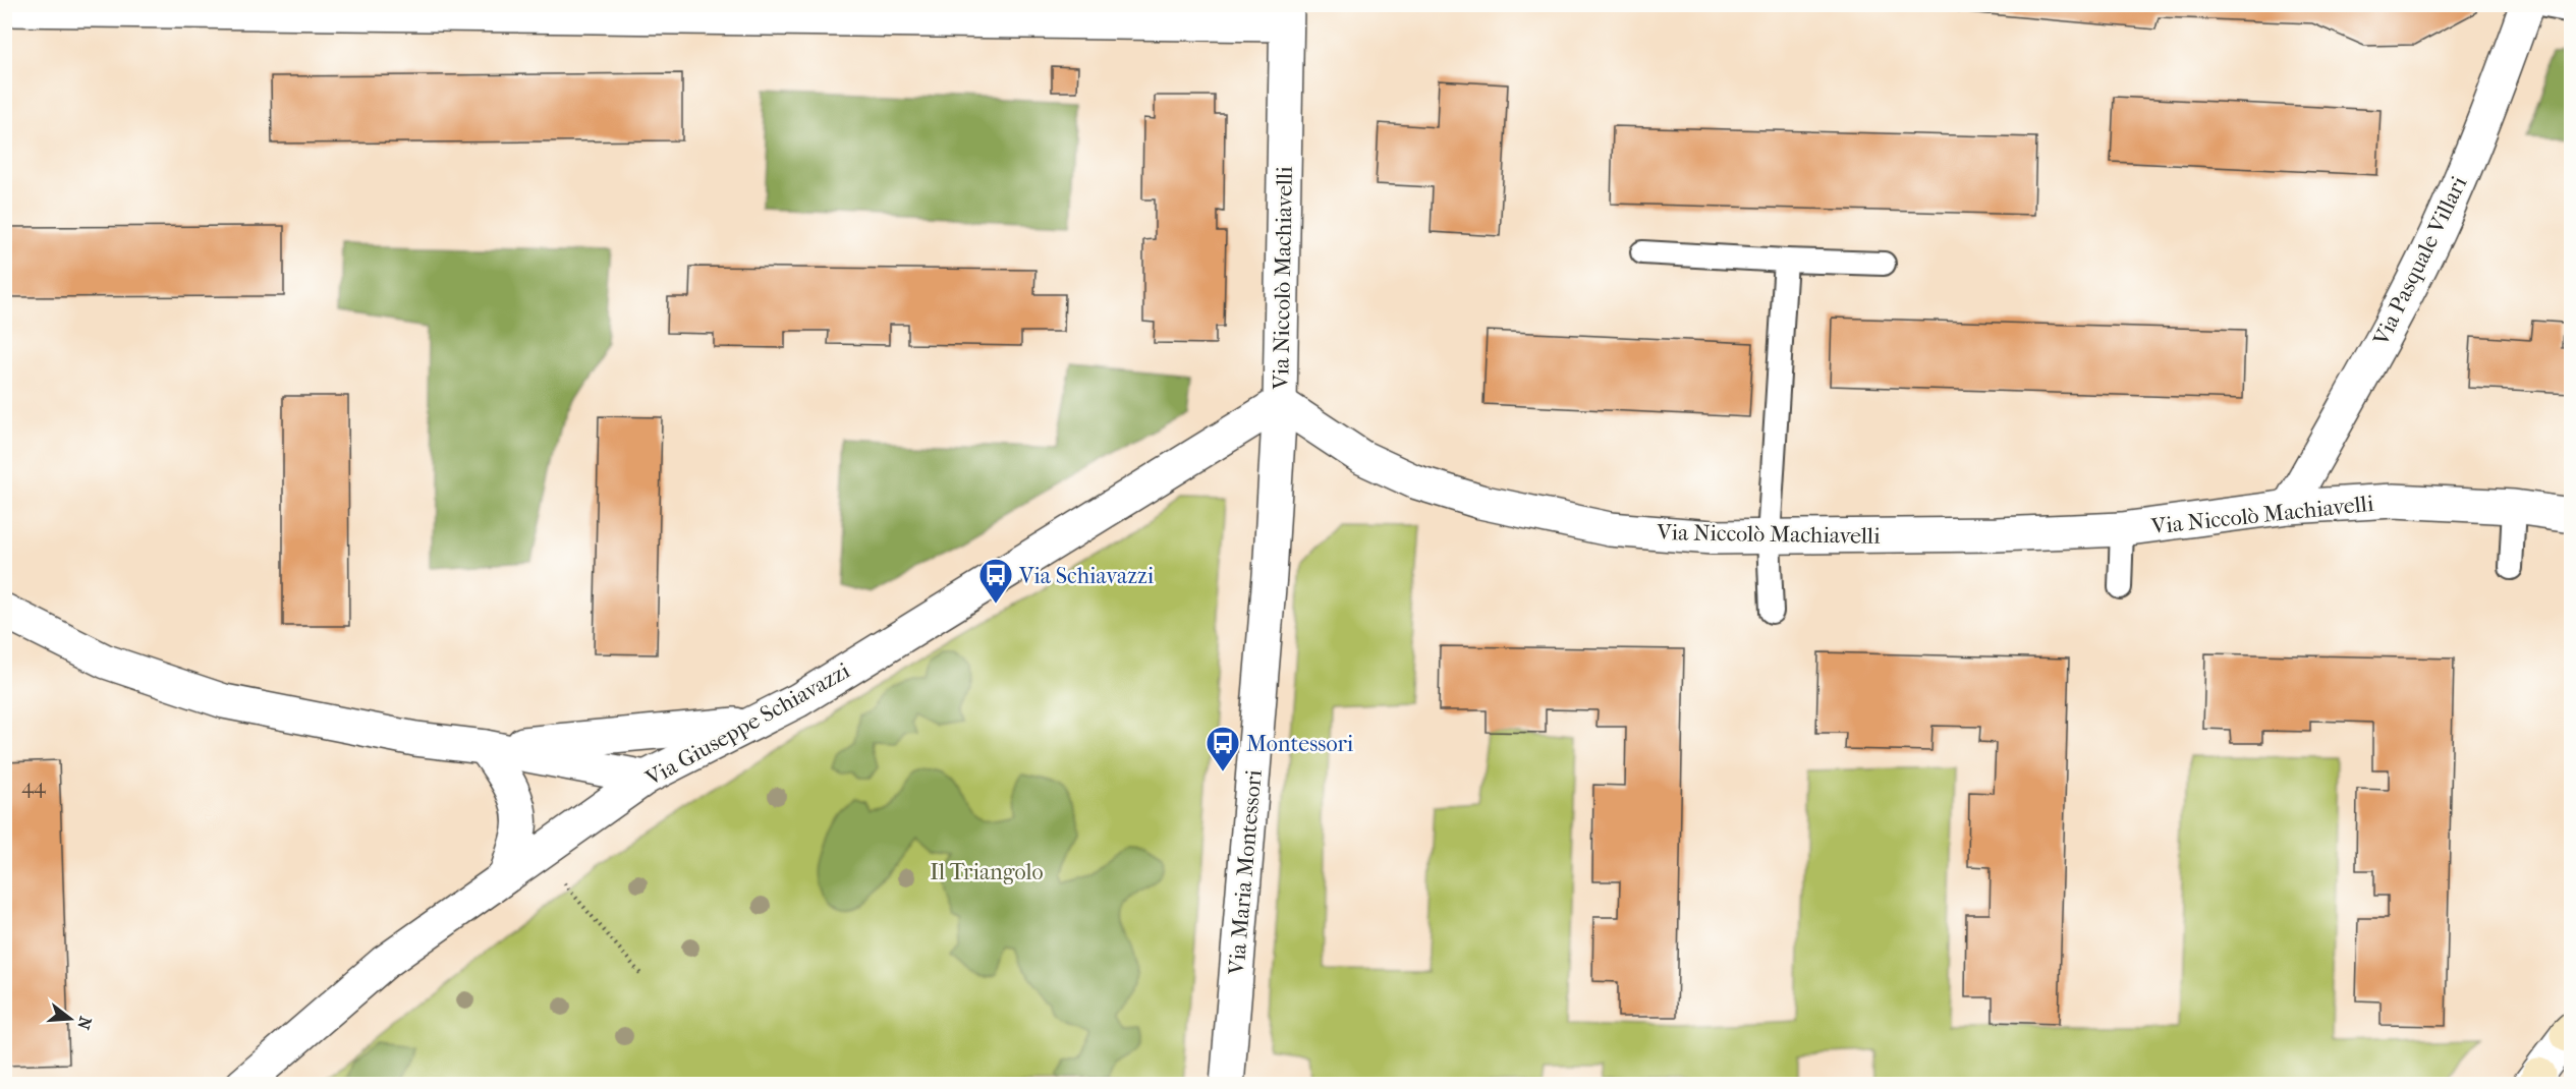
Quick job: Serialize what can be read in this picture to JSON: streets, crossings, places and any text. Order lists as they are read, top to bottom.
{
  "streets": {
    "street": [
      "Via Pasquale Villari",
      "Via Niccolò Machiavelli",
      "Via Giuseppe Schiavazzi",
      "Via Maria Montessori"
    ]
  },
  "crossings": [
    ["Via Pasquale Villari", "Via Niccolò Machiavelli"],
    ["Via Niccolò Machiavelli", "Via Giuseppe Schiavazzi"],
    ["Via Niccolò Machiavelli", "Via Maria Montessori"],
    ["Via Giuseppe Schiavazzi", "Via Maria Montessori"]
  ],
  "parks": ["Il Triangolo"],
  "places": {
    "bus stop": ["Via Schiavazzi", "Montessori"]
  },
  "house_numbers": ["44"],
  "north": "right"
}
